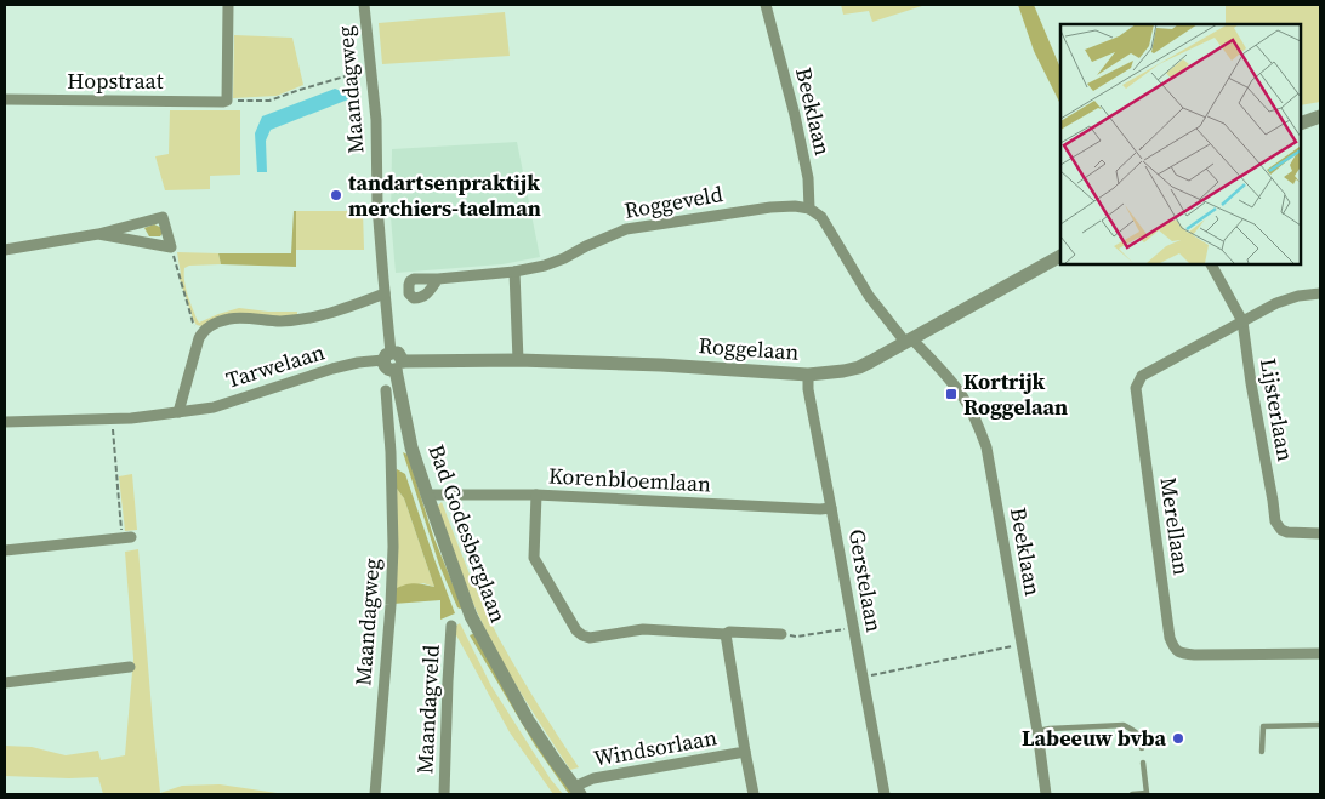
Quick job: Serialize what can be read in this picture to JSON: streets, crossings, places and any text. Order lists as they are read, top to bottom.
{
  "streets": {
    "street": [
      "Hopstraat",
      "Maandagweg",
      "Beeklaan",
      "Roggeveld",
      "Roggelaan",
      "Tarwelaan",
      "Lijsterlaan",
      "Korenbloemlaan",
      "Merellaan",
      "Bad Godesberglaan",
      "Gerstelaan",
      "Maandagveld",
      "Windsorlaan"
    ]
  },
  "crossings": [
    ["Maandagweg", "Roggelaan"],
    ["Maandagweg", "Tarwelaan"],
    ["Maandagweg", "Bad Godesberglaan"],
    ["Beeklaan", "Roggeveld"],
    ["Beeklaan", "Roggelaan"],
    ["Roggelaan", "Tarwelaan"],
    ["Roggelaan", "Bad Godesberglaan"],
    ["Roggelaan", "Gerstelaan"],
    ["Tarwelaan", "Bad Godesberglaan"],
    ["Lijsterlaan", "Merellaan"],
    ["Korenbloemlaan", "Bad Godesberglaan"],
    ["Korenbloemlaan", "Gerstelaan"],
    ["Bad Godesberglaan", "Windsorlaan"]
  ],
  "places": {
    "other": ["tandartsenpraktijk merchiers-taelman", "Labeeuw bvba"],
    "transit": ["Kortrijk Roggelaan"]
  }
}
